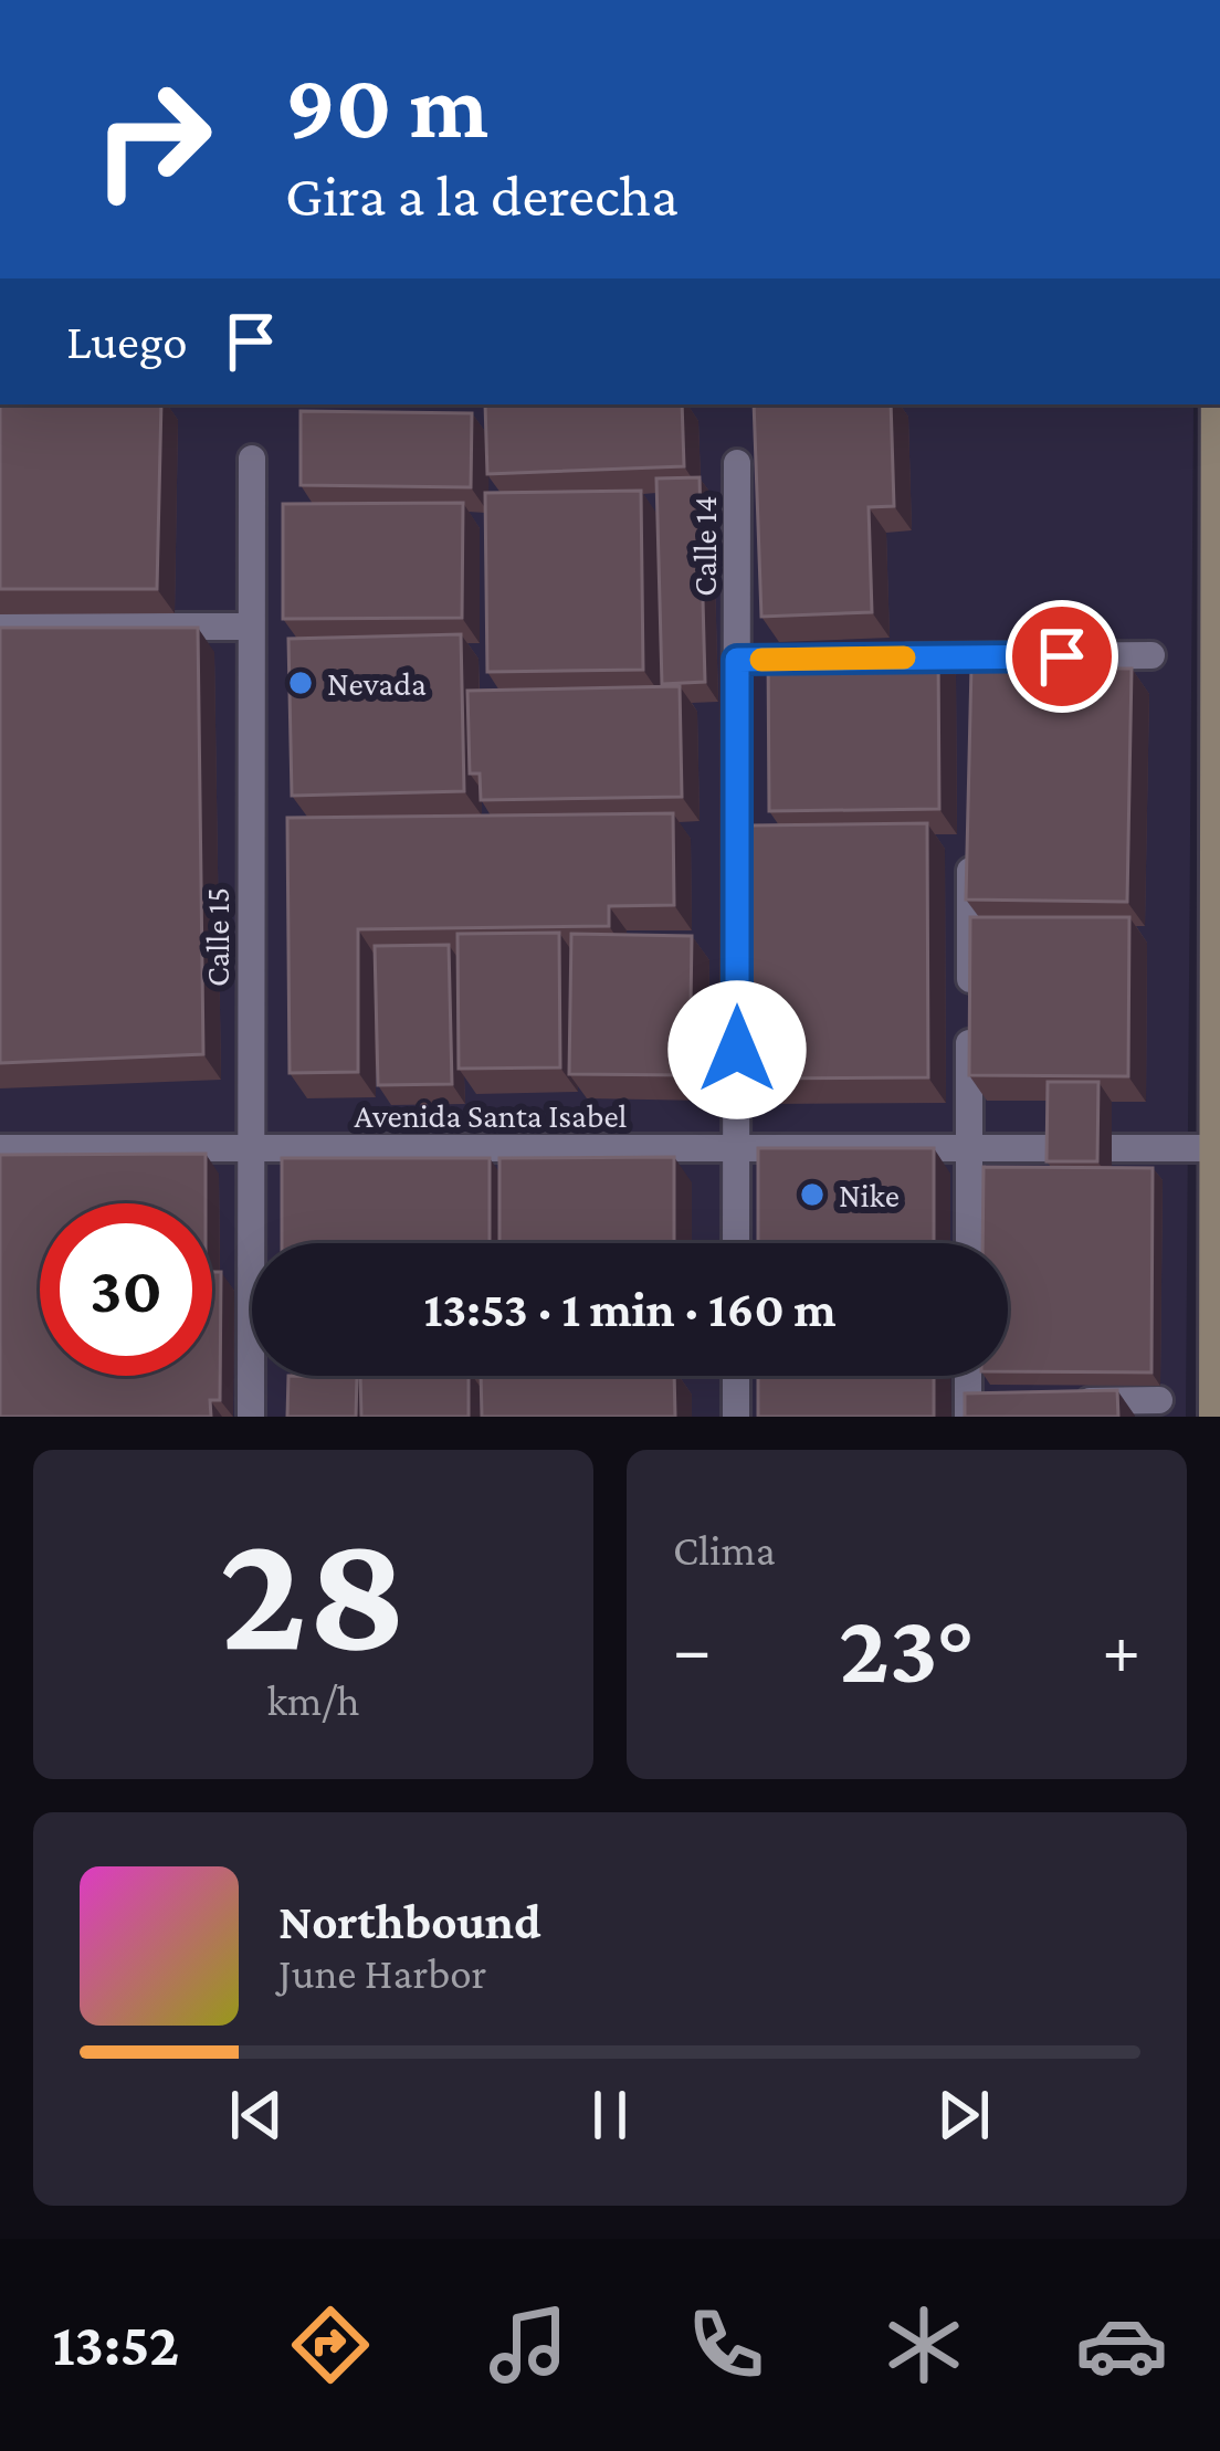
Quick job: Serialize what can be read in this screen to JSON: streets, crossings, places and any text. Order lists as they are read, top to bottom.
{
  "streets": {
    "street": ["Calle 14", "Calle 15", "Avenida Santa Isabel"]
  },
  "crossings": [
    ["Calle 14", "Avenida Santa Isabel"],
    ["Calle 15", "Avenida Santa Isabel"]
  ],
  "places": ["Nevada", "Nike"],
  "page": {
    "turn": ["90 m", "Gira a la derecha"],
    "then": "Luego",
    "limit": "30",
    "trip": "13:53 · 1 min · 160 m",
    "tile": [
      ["28", "km/h"],
      "Clima"
    ],
    "heat": ["−", "23°", "+"],
    "song": ["Northbound", "June Harbor"],
    "tabs": "13:52"
  }
}
